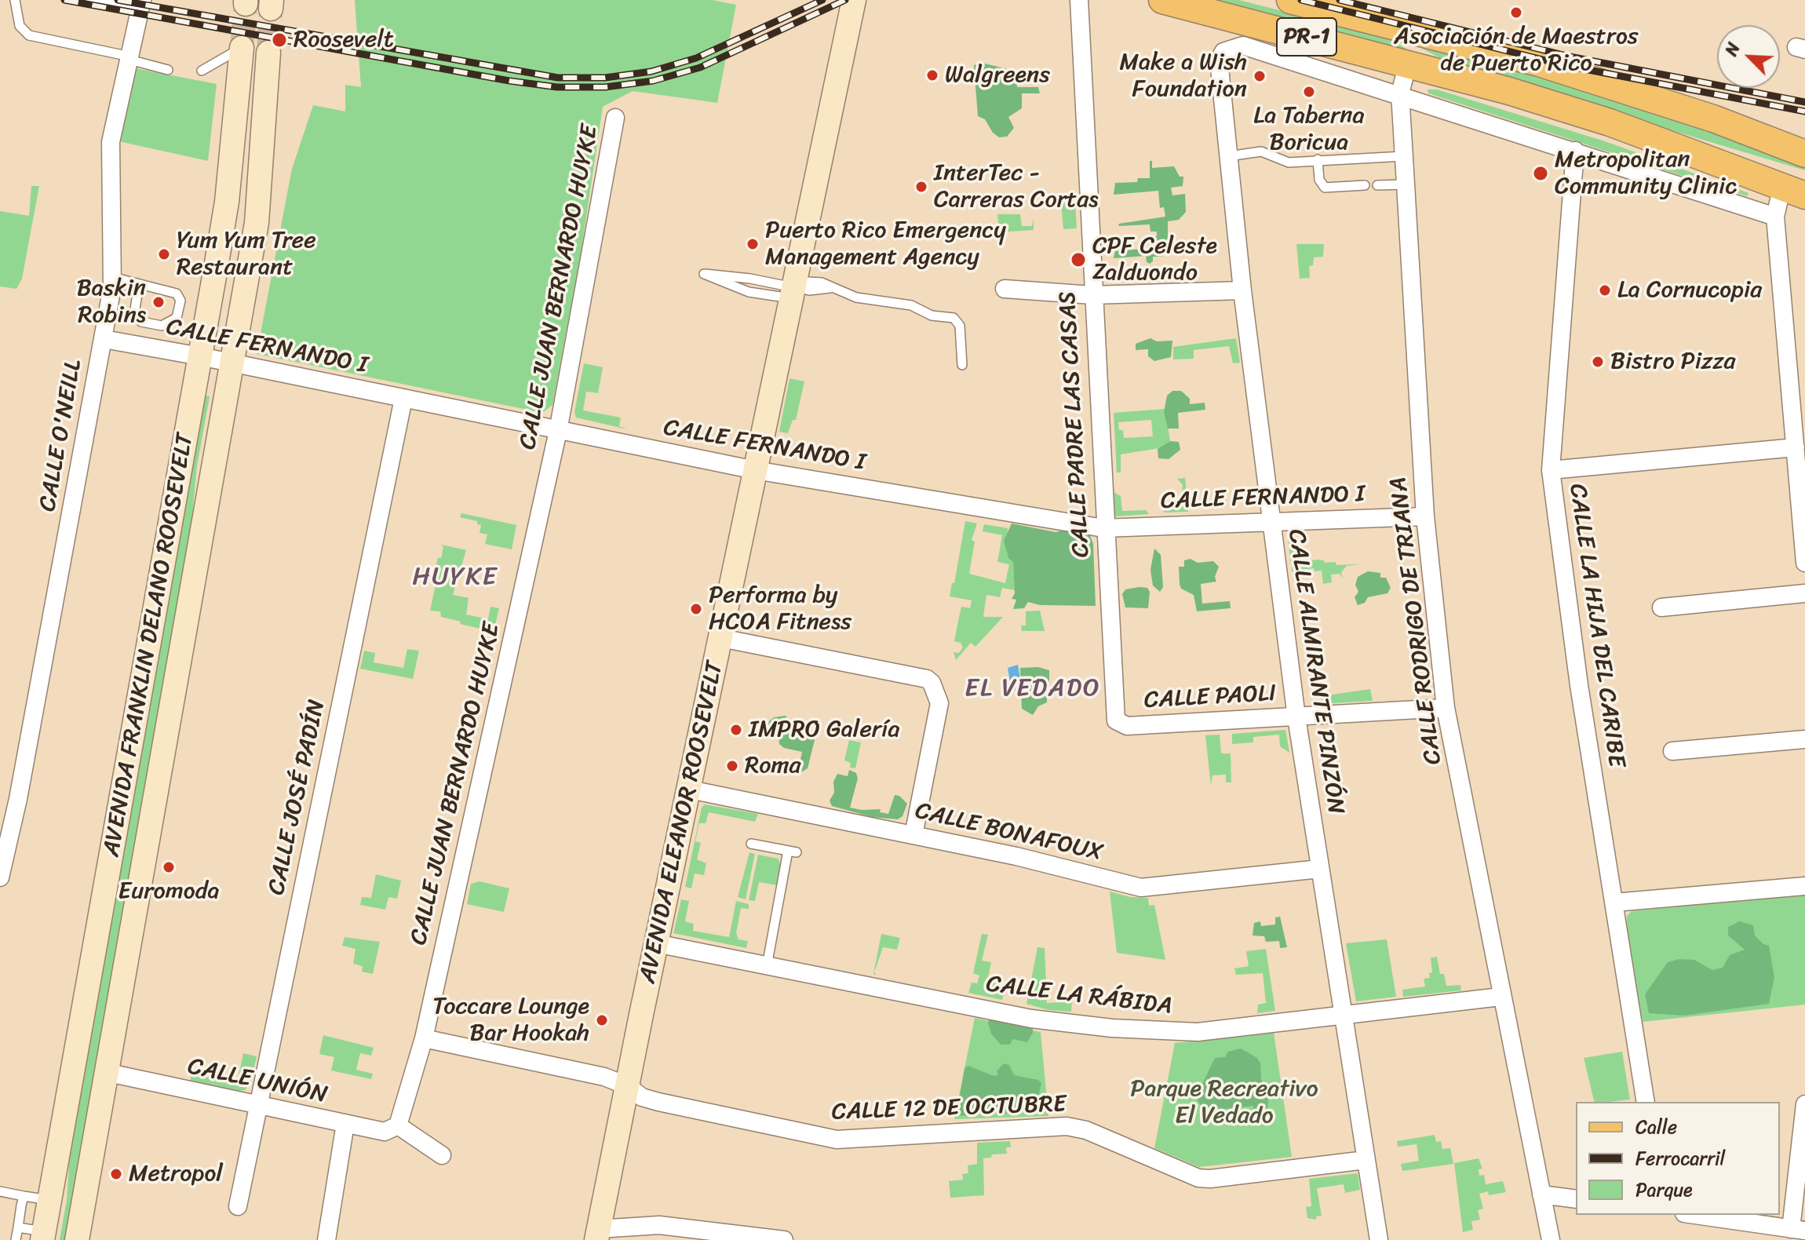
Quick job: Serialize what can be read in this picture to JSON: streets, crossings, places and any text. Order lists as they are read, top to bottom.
{
  "streets": {
    "main road": ["PR-1", "AVENIDA FRANKLIN DELANO ROOSEVELT", "AVENIDA ELEANOR ROOSEVELT"],
    "street": [
      "CALLE JUAN BERNARDO HUYKE",
      "CALLE FERNANDO I",
      "CALLE PADRE LAS CASAS",
      "CALLE O'NEILL",
      "CALLE RODRIGO DE TRIANA",
      "CALLE LA HIJA DEL CARIBE",
      "CALLE ALMIRANTE PINZÓN",
      "CALLE PAOLI",
      "CALLE JOSÉ PADÍN",
      "CALLE BONAFOUX",
      "CALLE LA RÁBIDA",
      "CALLE UNIÓN",
      "CALLE 12 DE OCTUBRE"
    ]
  },
  "crossings": [
    ["PR-1", "CALLE RODRIGO DE TRIANA"],
    ["CALLE JUAN BERNARDO HUYKE", "CALLE FERNANDO I"],
    ["CALLE JUAN BERNARDO HUYKE", "CALLE UNIÓN"],
    ["CALLE JUAN BERNARDO HUYKE", "CALLE 12 DE OCTUBRE"],
    ["CALLE FERNANDO I", "CALLE PADRE LAS CASAS"],
    ["CALLE FERNANDO I", "CALLE O'NEILL"],
    ["CALLE FERNANDO I", "CALLE RODRIGO DE TRIANA"],
    ["CALLE FERNANDO I", "AVENIDA FRANKLIN DELANO ROOSEVELT"],
    ["CALLE FERNANDO I", "CALLE ALMIRANTE PINZÓN"],
    ["CALLE FERNANDO I", "CALLE JOSÉ PADÍN"],
    ["CALLE FERNANDO I", "AVENIDA ELEANOR ROOSEVELT"],
    ["CALLE PADRE LAS CASAS", "CALLE PAOLI"],
    ["CALLE RODRIGO DE TRIANA", "CALLE ALMIRANTE PINZÓN"],
    ["CALLE RODRIGO DE TRIANA", "CALLE PAOLI"],
    ["CALLE RODRIGO DE TRIANA", "CALLE LA RÁBIDA"],
    ["AVENIDA FRANKLIN DELANO ROOSEVELT", "CALLE UNIÓN"],
    ["CALLE ALMIRANTE PINZÓN", "CALLE PAOLI"],
    ["CALLE ALMIRANTE PINZÓN", "CALLE BONAFOUX"],
    ["CALLE ALMIRANTE PINZÓN", "CALLE LA RÁBIDA"],
    ["CALLE ALMIRANTE PINZÓN", "CALLE 12 DE OCTUBRE"],
    ["CALLE JOSÉ PADÍN", "CALLE UNIÓN"],
    ["AVENIDA ELEANOR ROOSEVELT", "CALLE BONAFOUX"],
    ["AVENIDA ELEANOR ROOSEVELT", "CALLE LA RÁBIDA"],
    ["AVENIDA ELEANOR ROOSEVELT", "CALLE 12 DE OCTUBRE"]
  ],
  "districts": ["HUYKE", "EL VEDADO"],
  "parks": ["Parque Recreativo El Vedado"],
  "places": [
    "Asociación de Maestros de Puerto Rico",
    "Roosevelt",
    "Walgreens",
    "Make a Wish Foundation",
    "La Taberna Boricua",
    "Metropolitan Community Clinic",
    "InterTec - Carreras Cortas",
    "Puerto Rico Emergency Management Agency",
    "Yum Yum Tree Restaurant",
    "CPF Celeste Zalduondo",
    "La Cornucopia",
    "Baskin Robins",
    "Bistro Pizza",
    "Performa by HCOA Fitness",
    "IMPRO Galería",
    "Roma",
    "Euromoda",
    "Toccare Lounge Bar Hookah",
    "Metropol"
  ],
  "legend": ["Calle", "Ferrocarril", "Parque"],
  "north": "top left"
}
